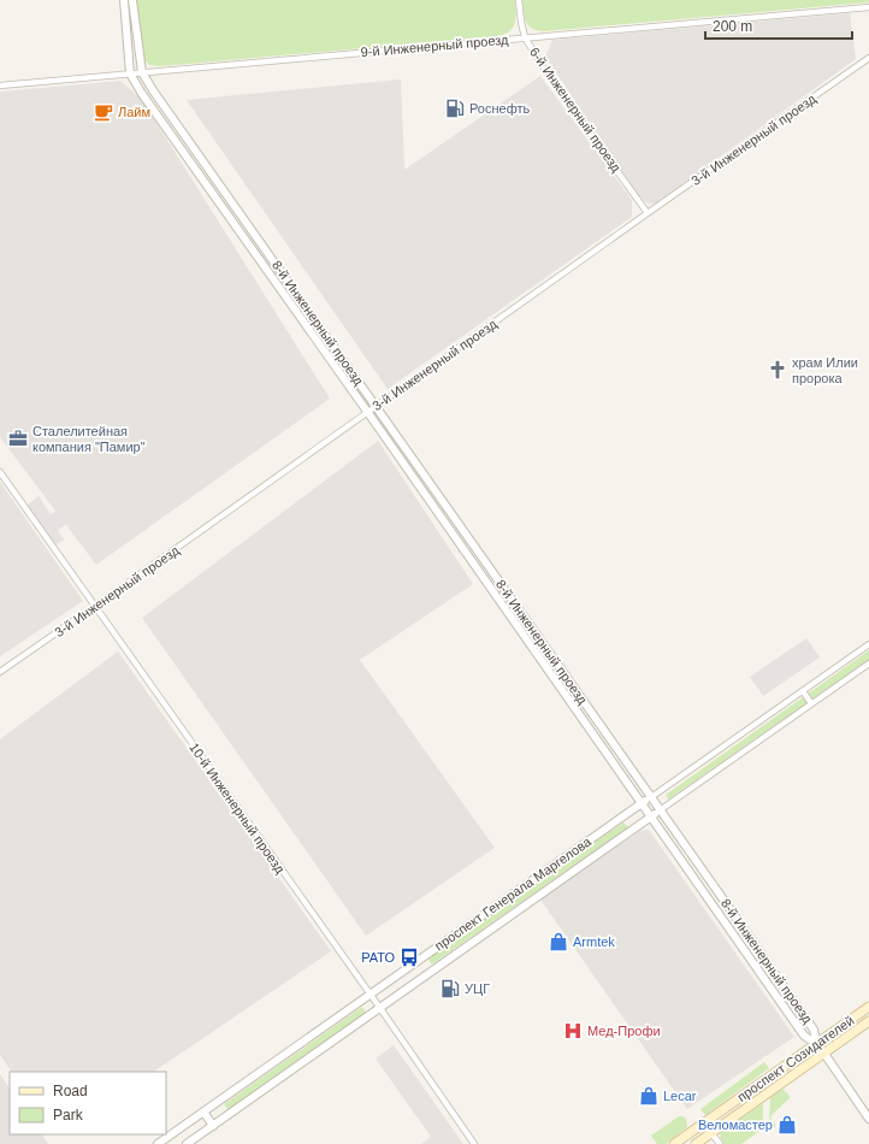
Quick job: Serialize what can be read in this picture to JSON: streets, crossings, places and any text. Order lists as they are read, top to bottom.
{
  "streets": {
    "main road": ["проспект Созидателей"],
    "street": [
      "9-й Инженерный проезд",
      "6-й Инженерный проезд",
      "3-й Инженерный проезд",
      "8-й Инженерный проезд",
      "10-й Инженерный проезд",
      "проспект Генерала Маргелова"
    ]
  },
  "crossings": [
    ["9-й Инженерный проезд", "6-й Инженерный проезд"],
    ["9-й Инженерный проезд", "8-й Инженерный проезд"],
    ["6-й Инженерный проезд", "3-й Инженерный проезд"],
    ["3-й Инженерный проезд", "8-й Инженерный проезд"],
    ["3-й Инженерный проезд", "10-й Инженерный проезд"],
    ["8-й Инженерный проезд", "проспект Генерала Маргелова"],
    ["8-й Инженерный проезд", "проспект Созидателей"],
    ["10-й Инженерный проезд", "проспект Генерала Маргелова"]
  ],
  "places": {
    "fuel station": ["Роснефть", "УЦГ"],
    "cafe": ["Лайм"],
    "church": ["храм Илии пророка"],
    "office": ["Сталелитейная компания \"Памир\""],
    "shop": ["Armtek", "Lecar", "Веломастер"],
    "bus stop": ["РАТО"],
    "hospital": ["Мед-Профи"]
  },
  "legend": ["Road", "Park"],
  "scale_bar": "200 m"
}
